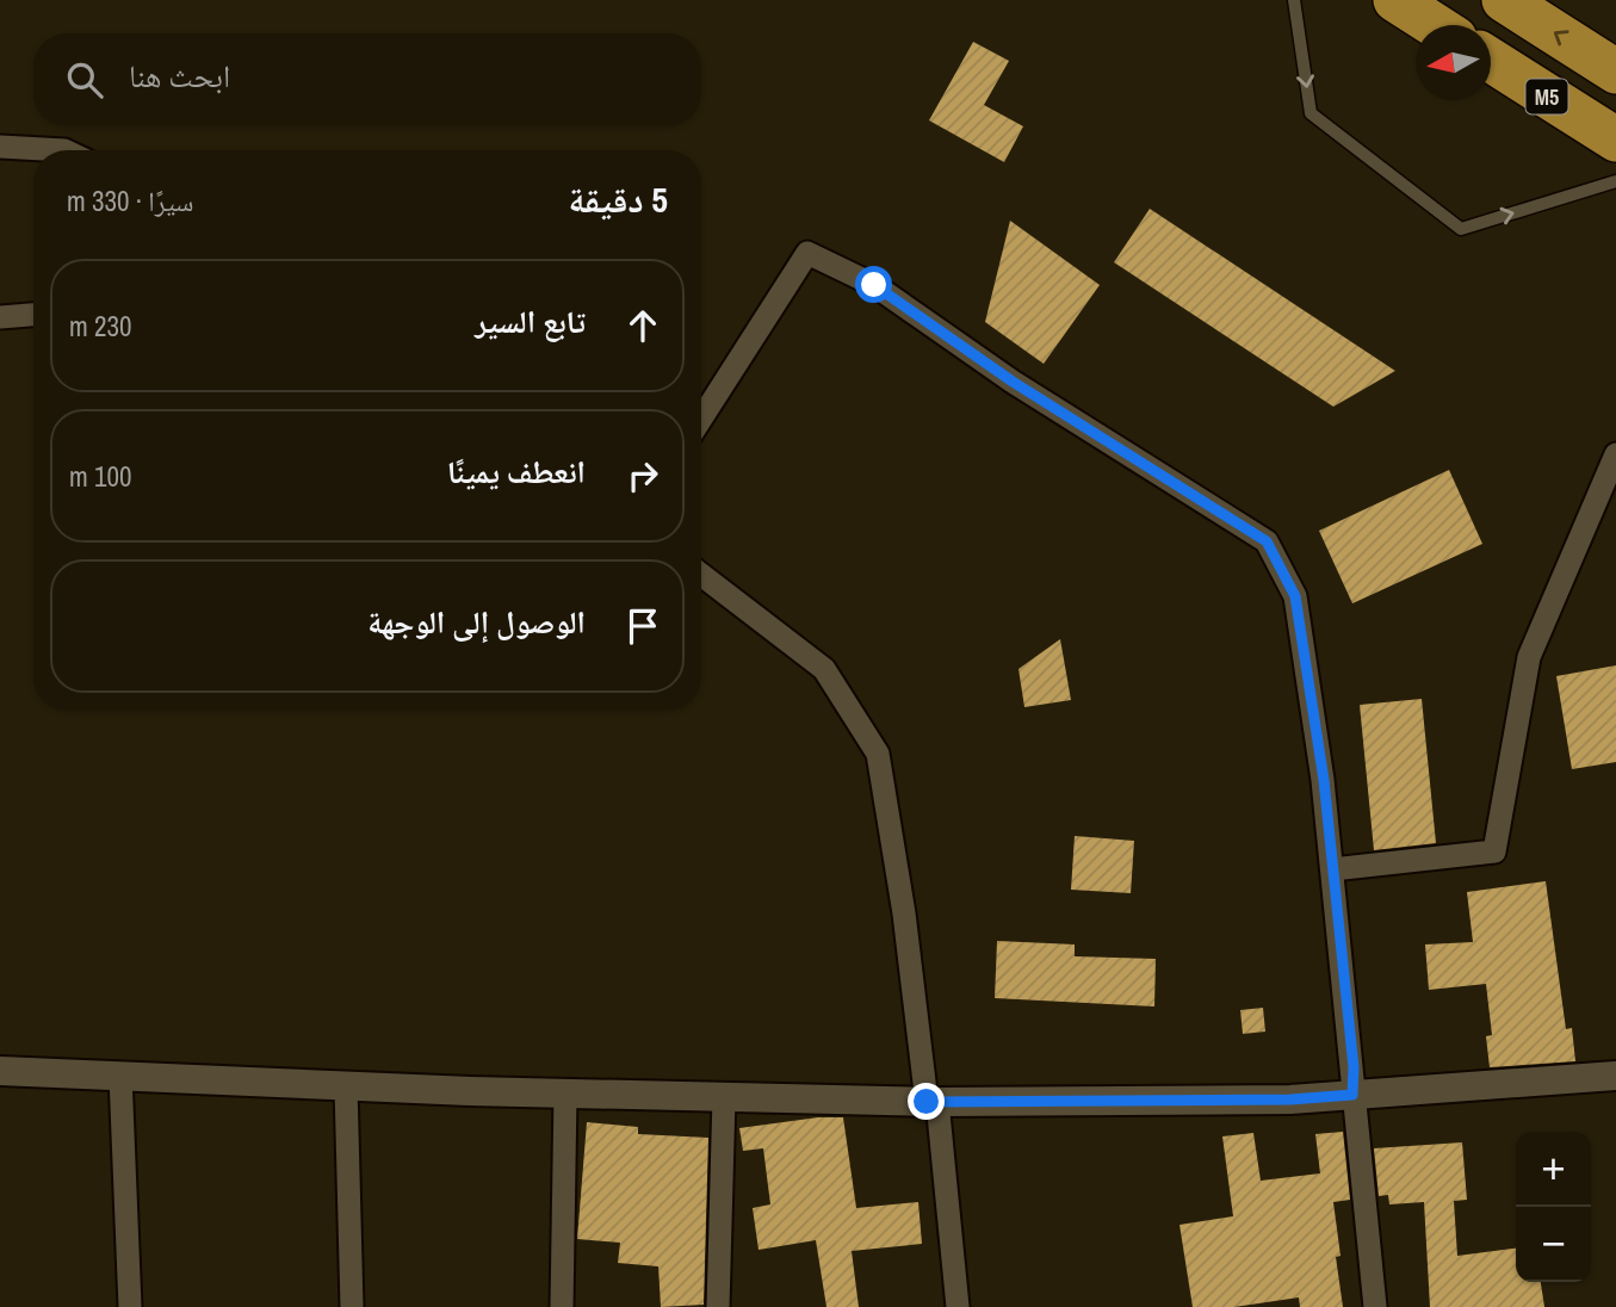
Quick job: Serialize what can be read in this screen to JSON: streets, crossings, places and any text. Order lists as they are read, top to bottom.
{
  "streets": {
    "highway": ["M5"]
  },
  "north": "left",
  "page": {
    "search": "ابحث هنا",
    "heading": ["5 دقيقة", "سيرًا · 330 m"],
    "list": [
      ["تابع السير", "230 m"],
      ["انعطف يمينًا", "100 m"],
      "الوصول إلى الوجهة"
    ],
    "map_buttons": ["+", "−"]
  }
}
